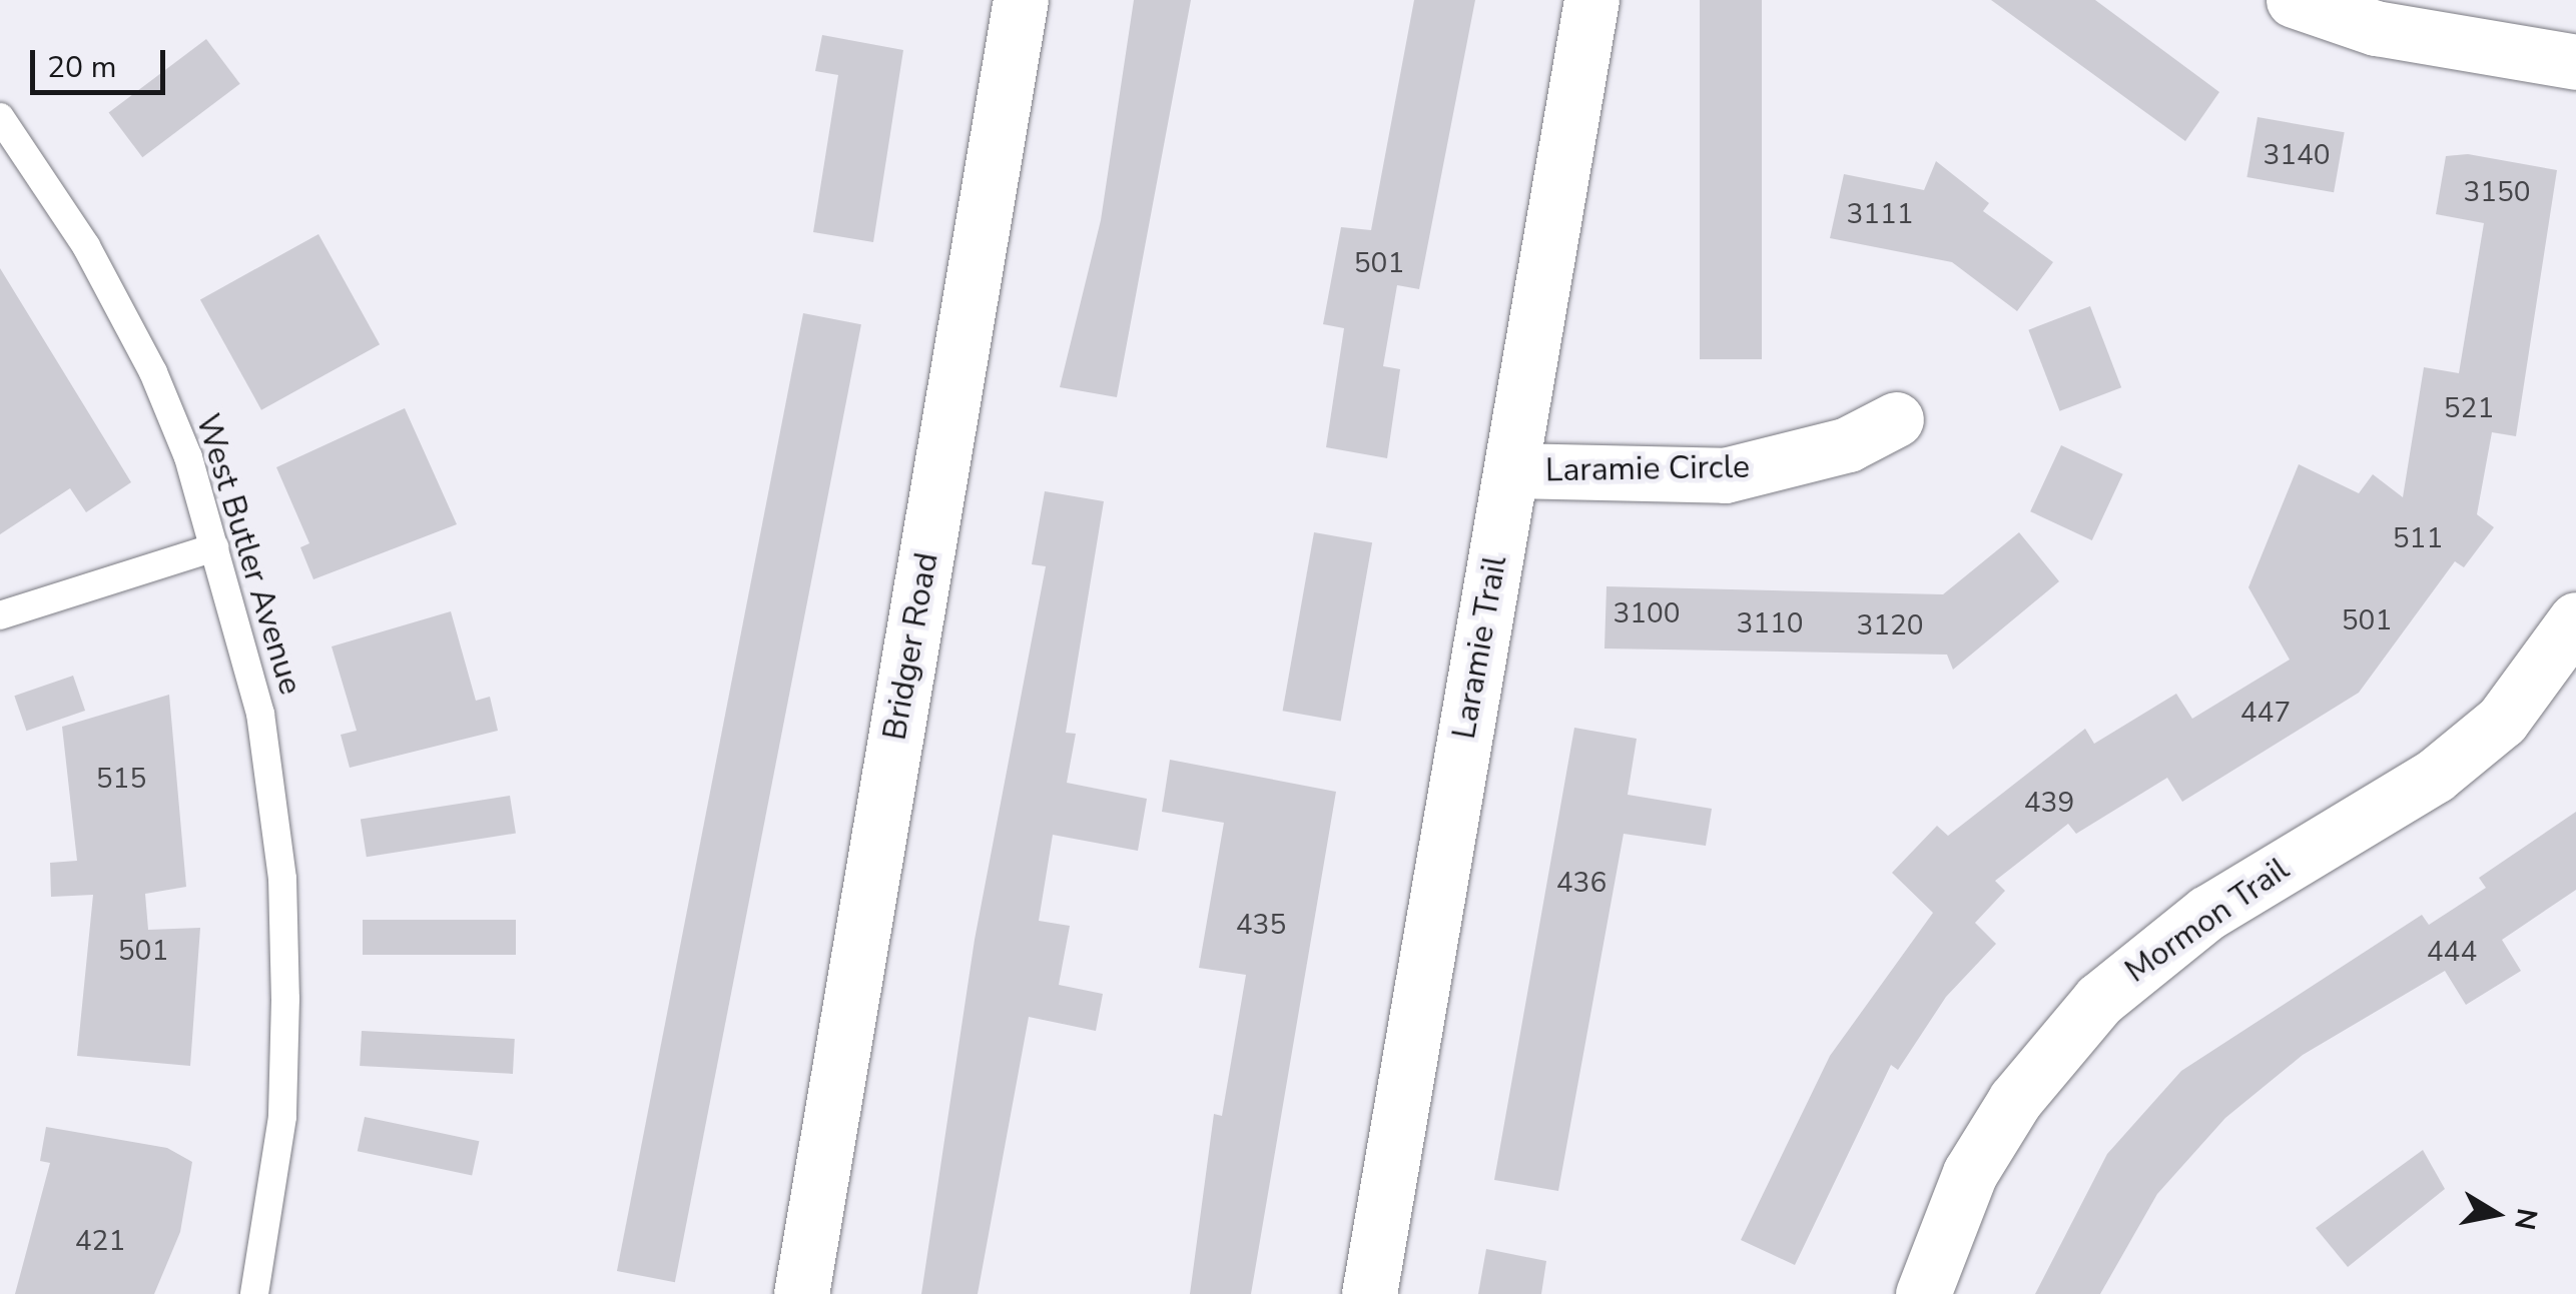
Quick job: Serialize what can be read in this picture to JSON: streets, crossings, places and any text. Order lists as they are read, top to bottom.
{
  "streets": {
    "street": [
      "Laramie Circle",
      "Bridger Road",
      "Laramie Trail",
      "Mormon Trail"
    ],
    "lane": ["West Butler Avenue"]
  },
  "crossings": [
    ["Laramie Circle", "Laramie Trail"]
  ],
  "house_numbers": [
    "3140",
    "3150",
    "3111",
    "501",
    "521",
    "511",
    "3100",
    "501",
    "3110",
    "3120",
    "447",
    "515",
    "439",
    "436",
    "435",
    "501",
    "444",
    "421"
  ],
  "scale_bar": "20 m",
  "north": "right"
}
